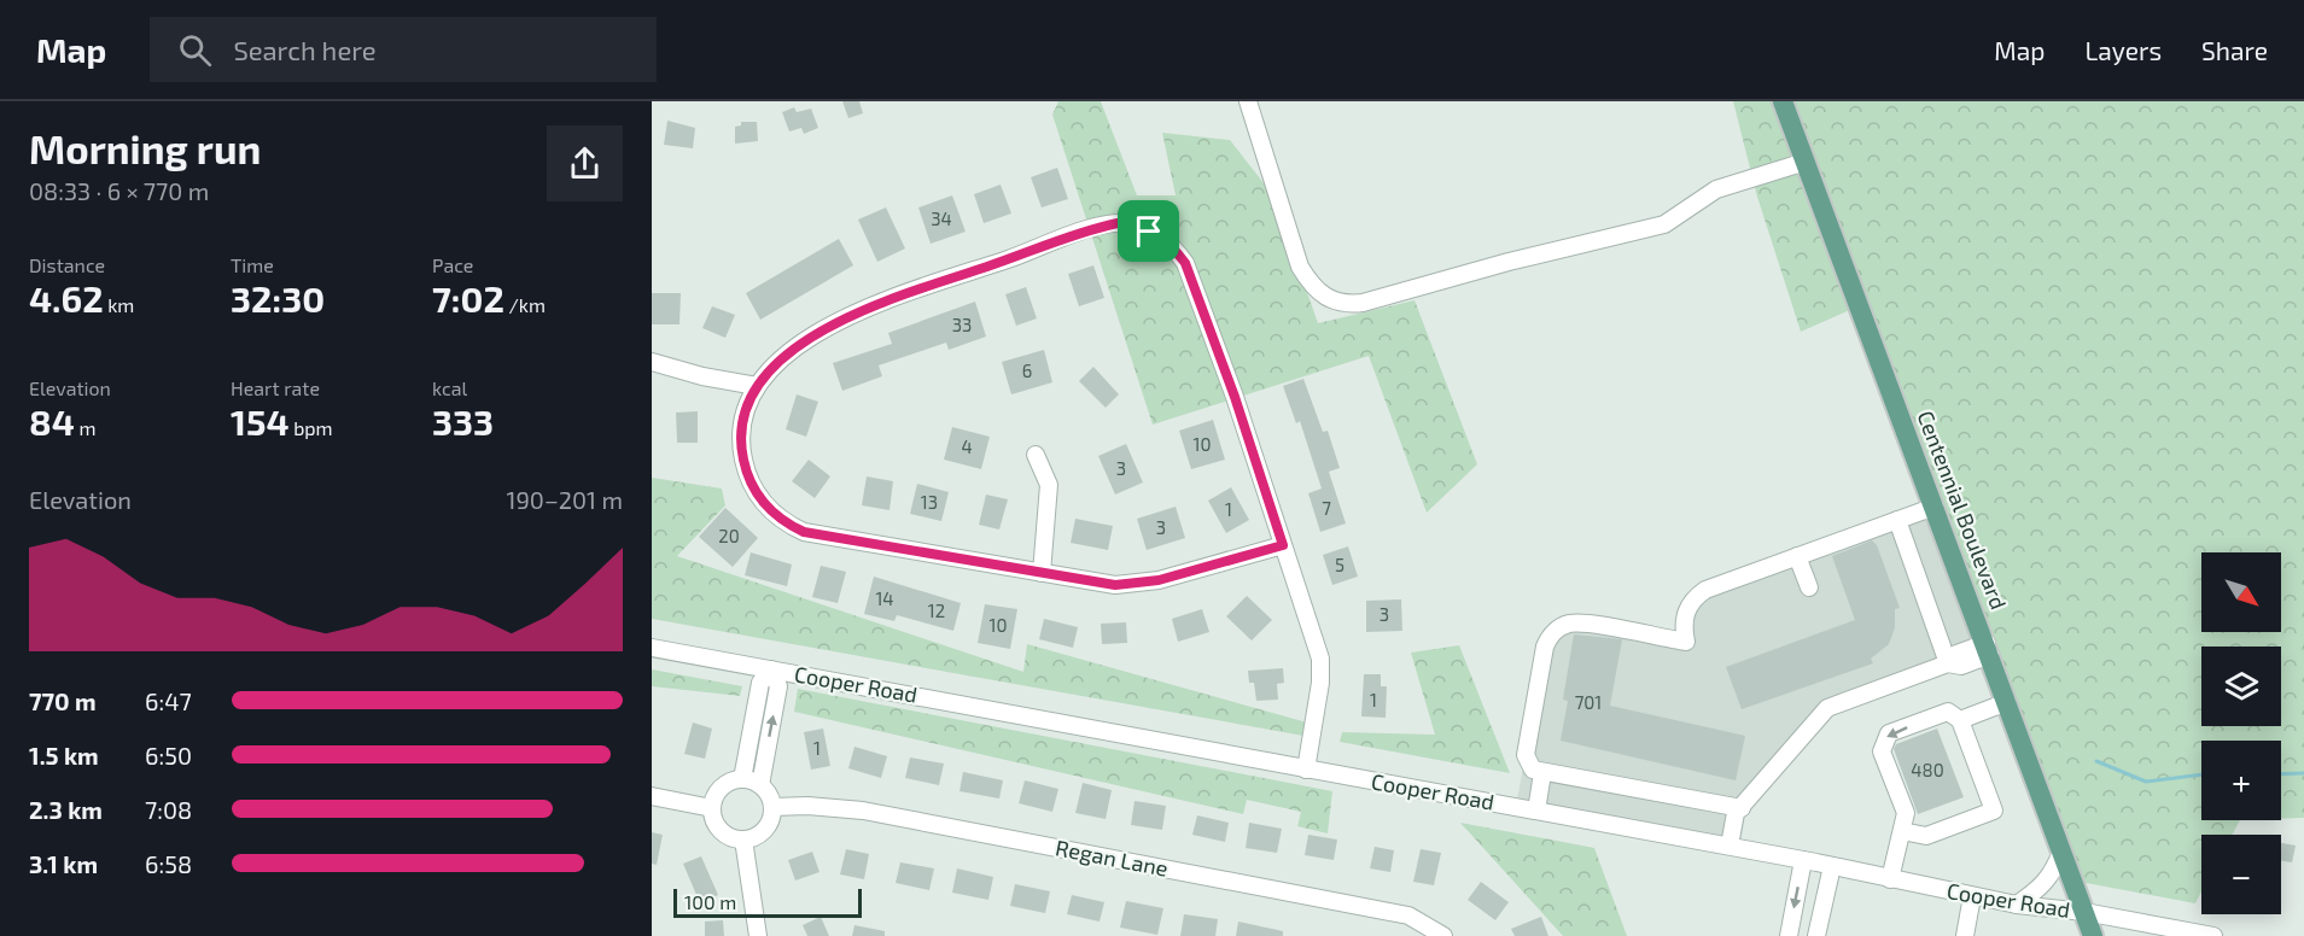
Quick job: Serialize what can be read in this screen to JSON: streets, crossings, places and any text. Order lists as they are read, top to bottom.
{
  "streets": {
    "main road": ["Centennial Boulevard"],
    "street": ["Cooper Road", "Regan Lane"]
  },
  "crossings": [
    ["Centennial Boulevard", "Cooper Road"]
  ],
  "house_numbers": [
    "34",
    "33",
    "6",
    "10",
    "4",
    "3",
    "13",
    "7",
    "1",
    "3",
    "20",
    "5",
    "14",
    "12",
    "3",
    "10",
    "1",
    "701",
    "1",
    "480"
  ],
  "scale_bar": "100 m",
  "north": "bottom right",
  "page": {
    "header": "Map",
    "search": "Search here",
    "nav": ["Map", "Layers", "Share"],
    "heading": ["Morning run", "08:33 · 6 × 770 m"],
    "stats": [
      ["Distance", "4.62 km"],
      ["Time", "32:30"],
      ["Pace", "7:02 /km"],
      ["Elevation", "84 m"],
      ["Heart rate", "154 bpm"],
      ["kcal", "333"]
    ],
    "chart": ["Elevation", "190–201 m"],
    "map_buttons": ["+", "−"],
    "list": [
      {
        "name": "770 m",
        "note": "6:47"
      },
      {
        "name": "1.5 km",
        "note": "6:50"
      },
      {
        "name": "2.3 km",
        "note": "7:08"
      },
      {
        "name": "3.1 km",
        "note": "6:58"
      }
    ],
    "scale": "100 m"
  }
}
